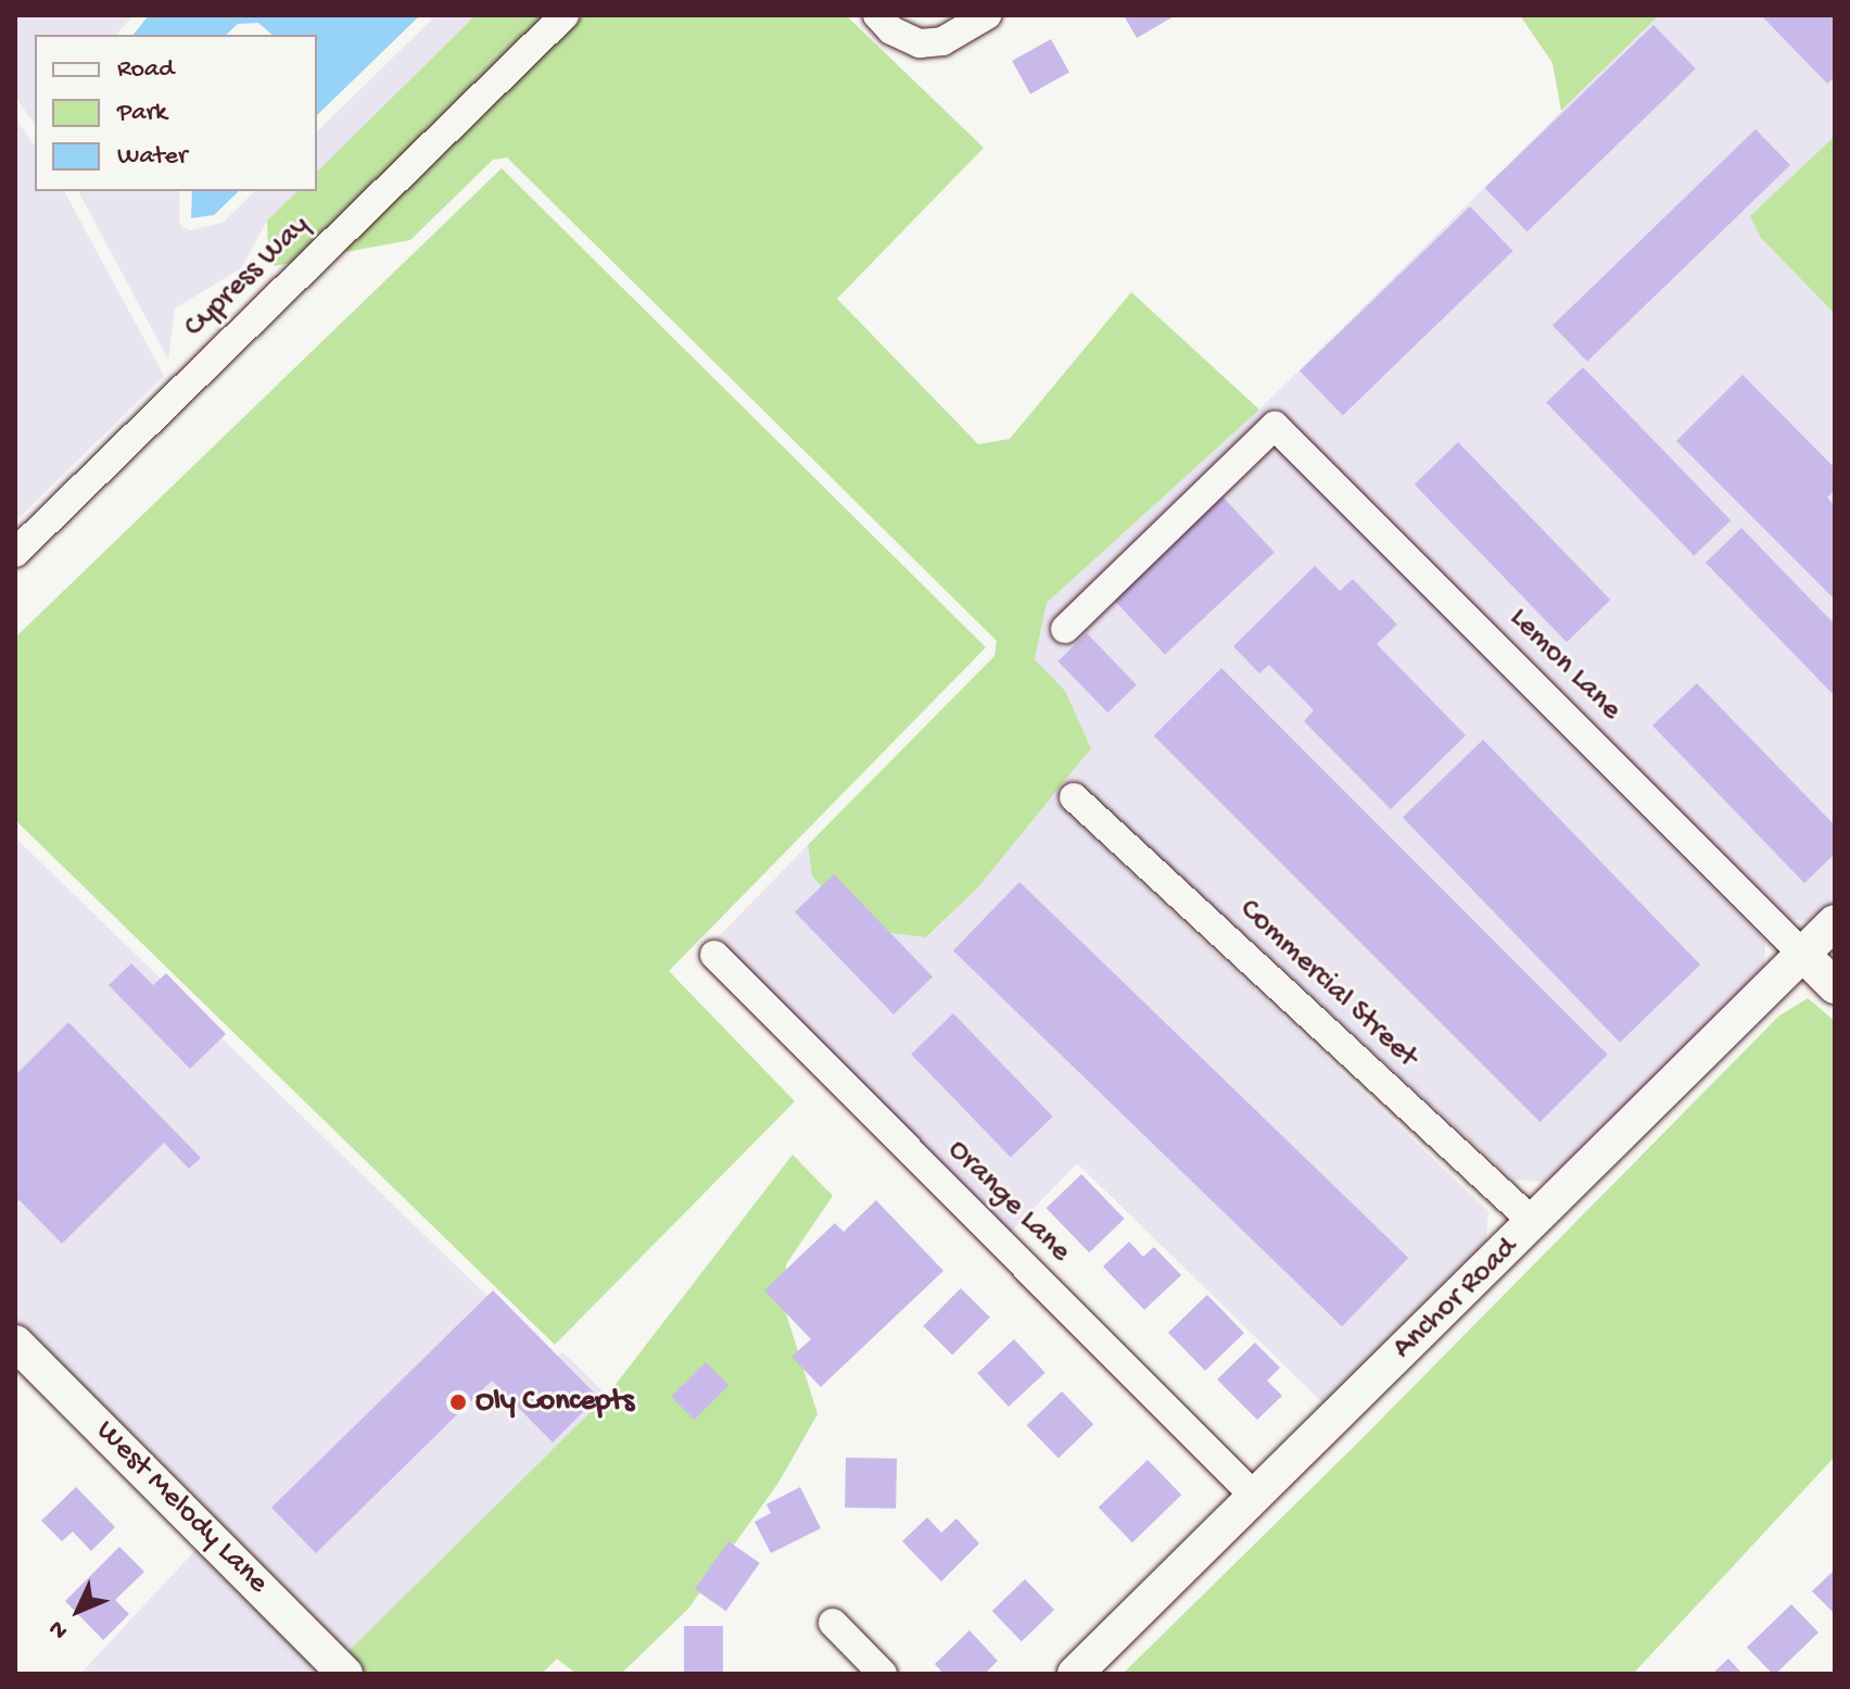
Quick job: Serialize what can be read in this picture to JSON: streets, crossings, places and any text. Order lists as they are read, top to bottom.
{
  "streets": {
    "street": [
      "Cypress Way",
      "Lemon Lane",
      "Commercial Street",
      "Orange Lane",
      "Anchor Road",
      "West Melody Lane"
    ]
  },
  "crossings": [
    ["Lemon Lane", "Anchor Road"],
    ["Commercial Street", "Anchor Road"],
    ["Orange Lane", "Anchor Road"]
  ],
  "places": ["Oly Concepts"],
  "legend": ["Road", "Park", "Water"],
  "north": "bottom left"
}
